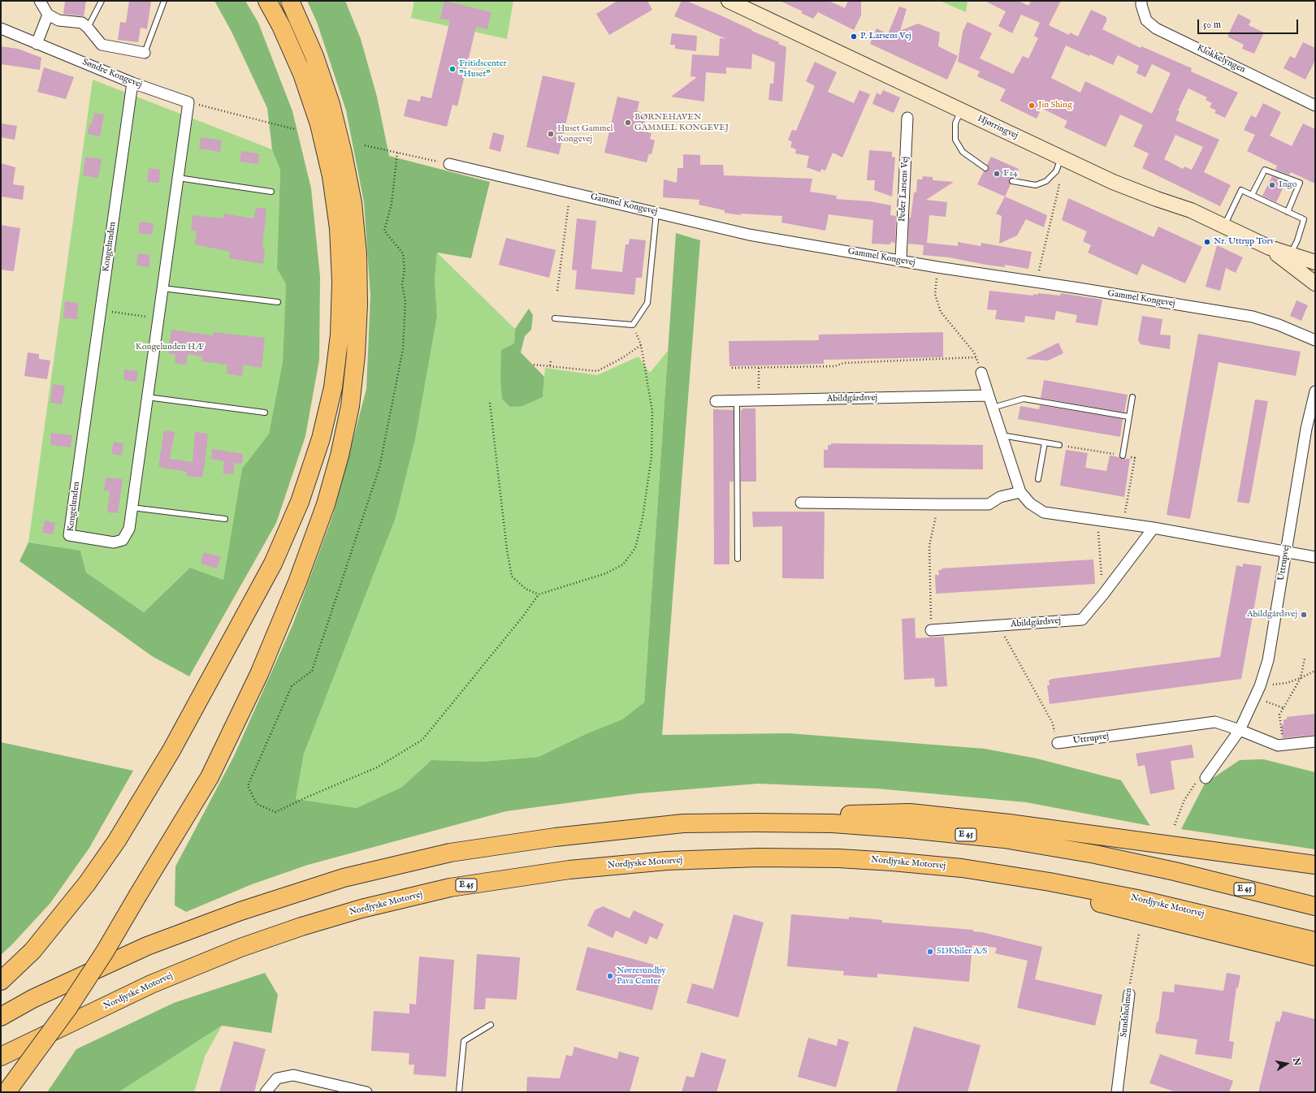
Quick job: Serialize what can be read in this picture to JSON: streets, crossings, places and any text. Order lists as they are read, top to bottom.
{
  "streets": {
    "highway": ["E 45", "Nordjyske Motorvej"],
    "main road": ["Hjørringvej"],
    "street": [
      "Klokkelyngen",
      "Søndre Kongevej",
      "Peder Larsens Vej",
      "Gammel Kongevej",
      "Kongelunden",
      "Abildgårdsvej",
      "Uttrupvej",
      "Sundsholmen"
    ]
  },
  "crossings": [
    ["Søndre Kongevej", "Kongelunden"],
    ["Peder Larsens Vej", "Gammel Kongevej"]
  ],
  "parks": ["Kongelunden H/F"],
  "places": [
    "P. Larsens Vej",
    "Fritidscenter \"Huset\"",
    "Jin Shing",
    "BØRNEHAVEN GAMMEL KONGEVEJ",
    "Huset Gammel Kongevej",
    "F24",
    "Ingo",
    "Nr. Uttrup Torv",
    "Abildgårdsvej",
    "SDKbiler A/S",
    "Nørresundby Pava Center"
  ],
  "scale_bar": "50 m",
  "north": "right"
}
